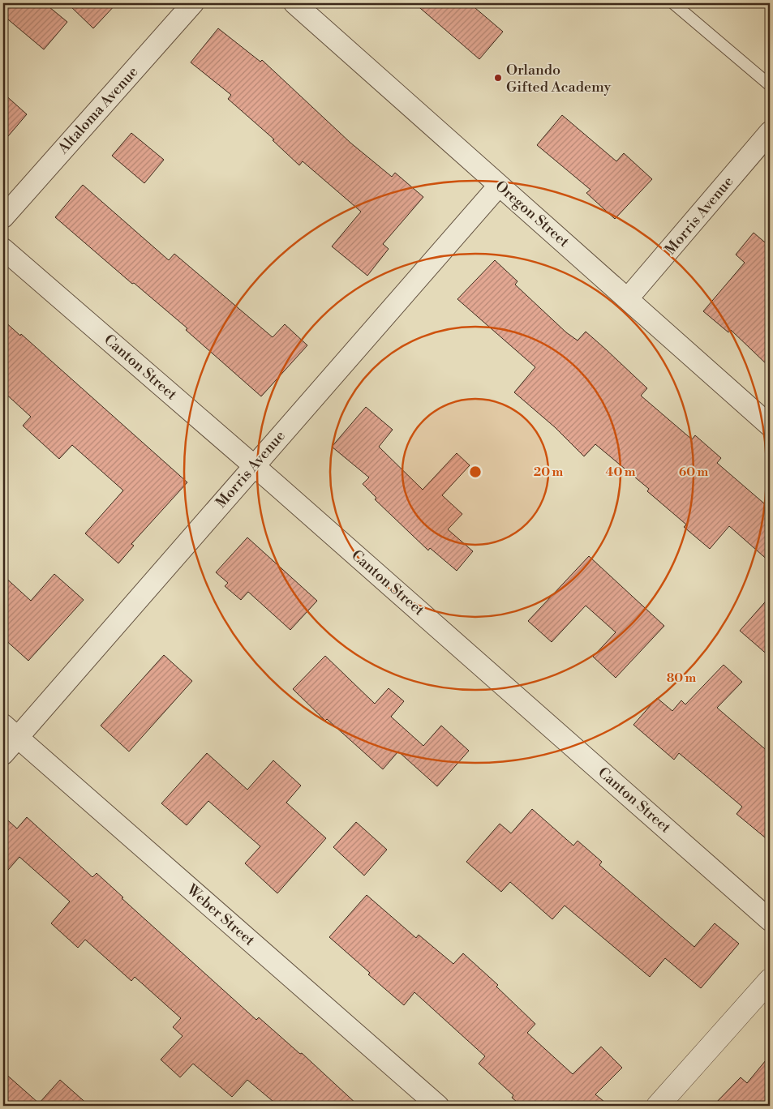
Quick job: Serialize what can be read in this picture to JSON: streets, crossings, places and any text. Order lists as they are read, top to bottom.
{
  "streets": {
    "street": [
      "Altaloma Avenue",
      "Oregon Street",
      "Morris Avenue",
      "Canton Street",
      "Weber Street"
    ]
  },
  "crossings": [
    ["Oregon Street", "Morris Avenue"],
    ["Morris Avenue", "Canton Street"],
    ["Morris Avenue", "Weber Street"]
  ],
  "places": ["Orlando Gifted Academy"],
  "rings": [
    "20 m",
    "40 m",
    "60 m",
    "80 m"
  ]
}
